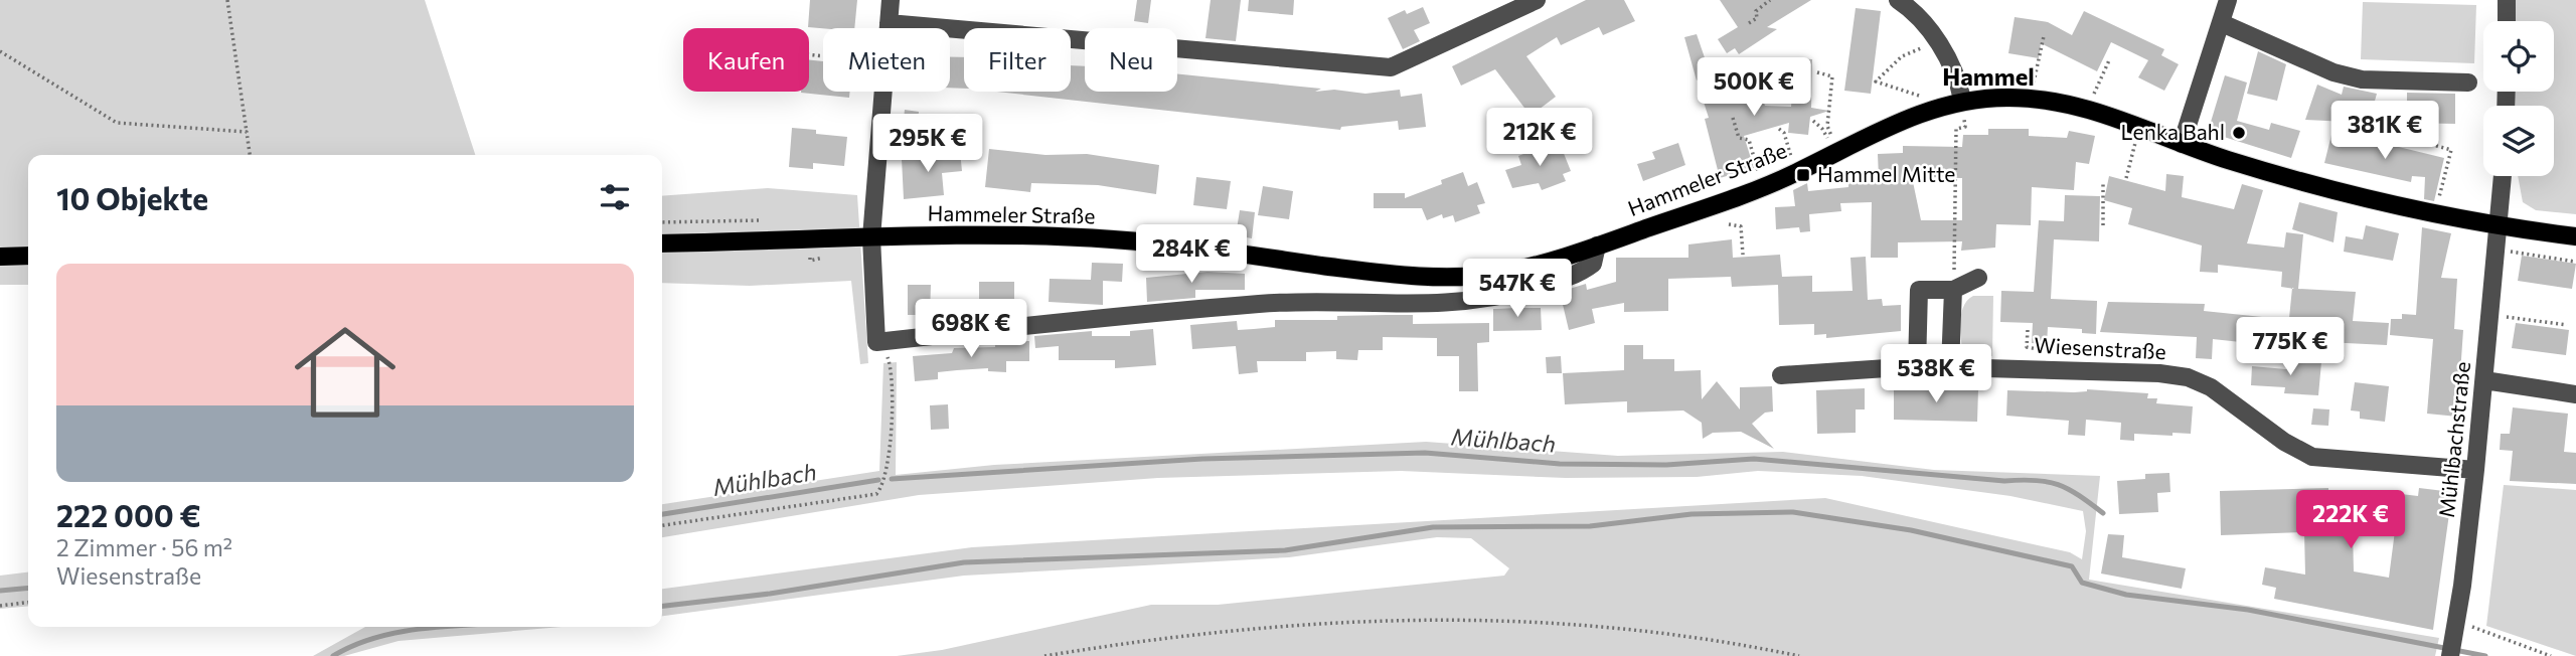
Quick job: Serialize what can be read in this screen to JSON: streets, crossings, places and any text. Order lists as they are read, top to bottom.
{
  "streets": {
    "main road": ["Hammeler Straße"],
    "street": ["Wiesenstraße", "Mühlbachstraße"]
  },
  "crossings": [
    ["Hammeler Straße", "Mühlbachstraße"],
    ["Wiesenstraße", "Mühlbachstraße"]
  ],
  "districts": ["Hammel"],
  "water": ["Mühlbach"],
  "places": {
    "other": ["Lenka Bahl"],
    "transit": ["Hammel Mitte"]
  },
  "page": {
    "chip": [
      "Kaufen",
      "Mieten",
      "Filter",
      "Neu"
    ],
    "price": [
      "500K €",
      "381K €",
      "212K €",
      "295K €",
      "284K €",
      "547K €",
      "698K €",
      "775K €",
      "538K €",
      "222K €"
    ],
    "heading": "10 Objekte",
    "list": [
      {
        "name": "222 000 €",
        "note": "2 Zimmer · 56 m² · Wiesenstraße"
      }
    ]
  }
}
